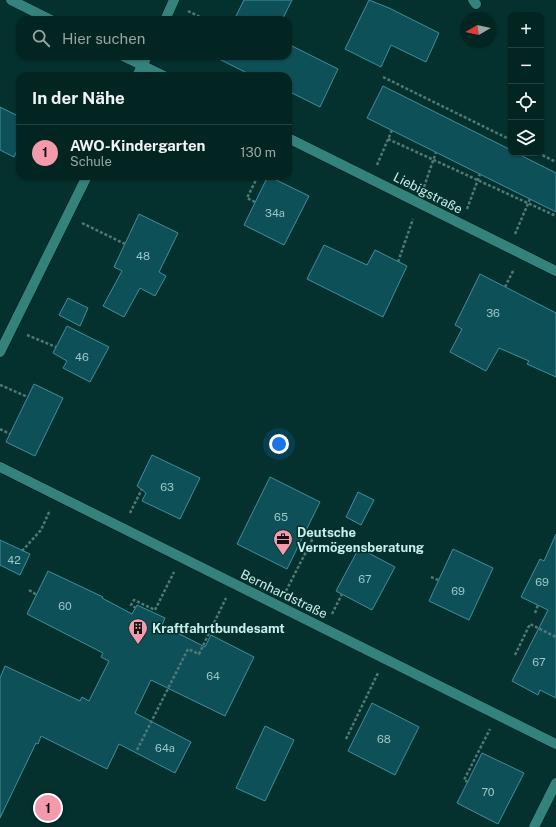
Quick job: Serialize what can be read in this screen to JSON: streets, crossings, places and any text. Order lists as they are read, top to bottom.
{
  "streets": {
    "street": ["Liebigstraße", "Bernhardstraße"]
  },
  "places": {
    "office": ["Deutsche Vermögensberatung"],
    "building": ["Kraftfahrtbundesamt"]
  },
  "house_numbers": [
    "34a",
    "48",
    "36",
    "46",
    "63",
    "65",
    "42",
    "67",
    "69",
    "69",
    "60",
    "67",
    "64",
    "68",
    "64a",
    "70"
  ],
  "north": "left",
  "page": {
    "map_buttons": ["+", "−"],
    "search": "Hier suchen",
    "heading": "In der Nähe",
    "list": [
      {
        "mark": "1",
        "name": "AWO-Kindergarten",
        "note": "Schule",
        "value": "130 m"
      }
    ],
    "pins": "1"
  }
}
